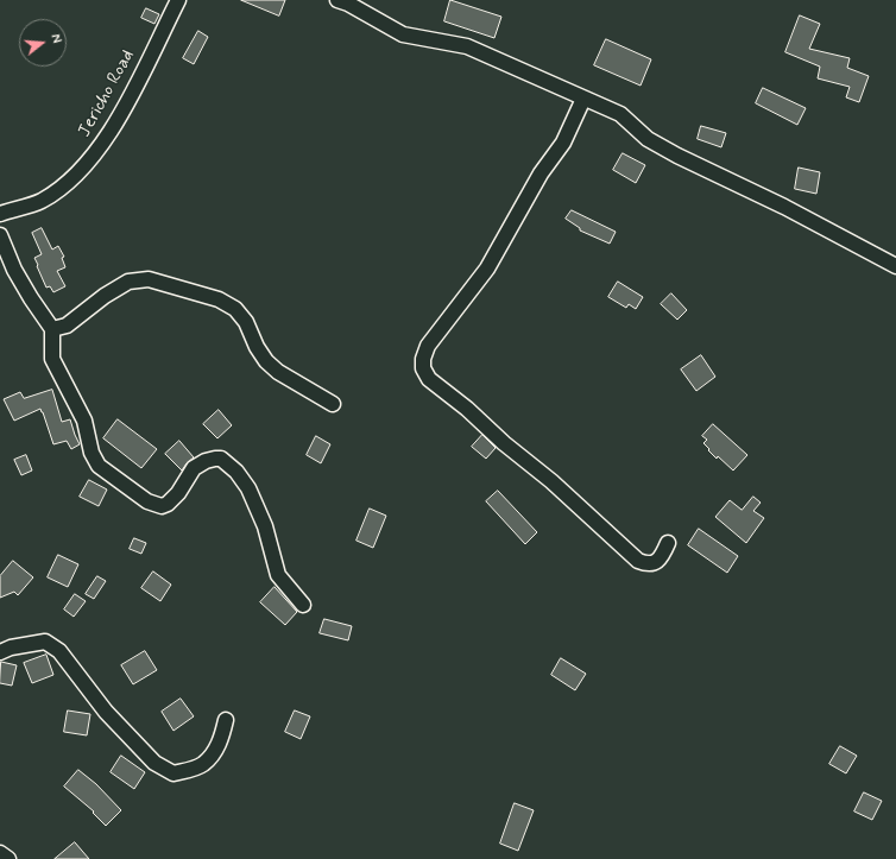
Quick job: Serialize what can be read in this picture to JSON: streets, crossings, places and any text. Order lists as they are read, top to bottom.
{
  "streets": {
    "street": ["Jericho Road"]
  },
  "north": "right"
}
